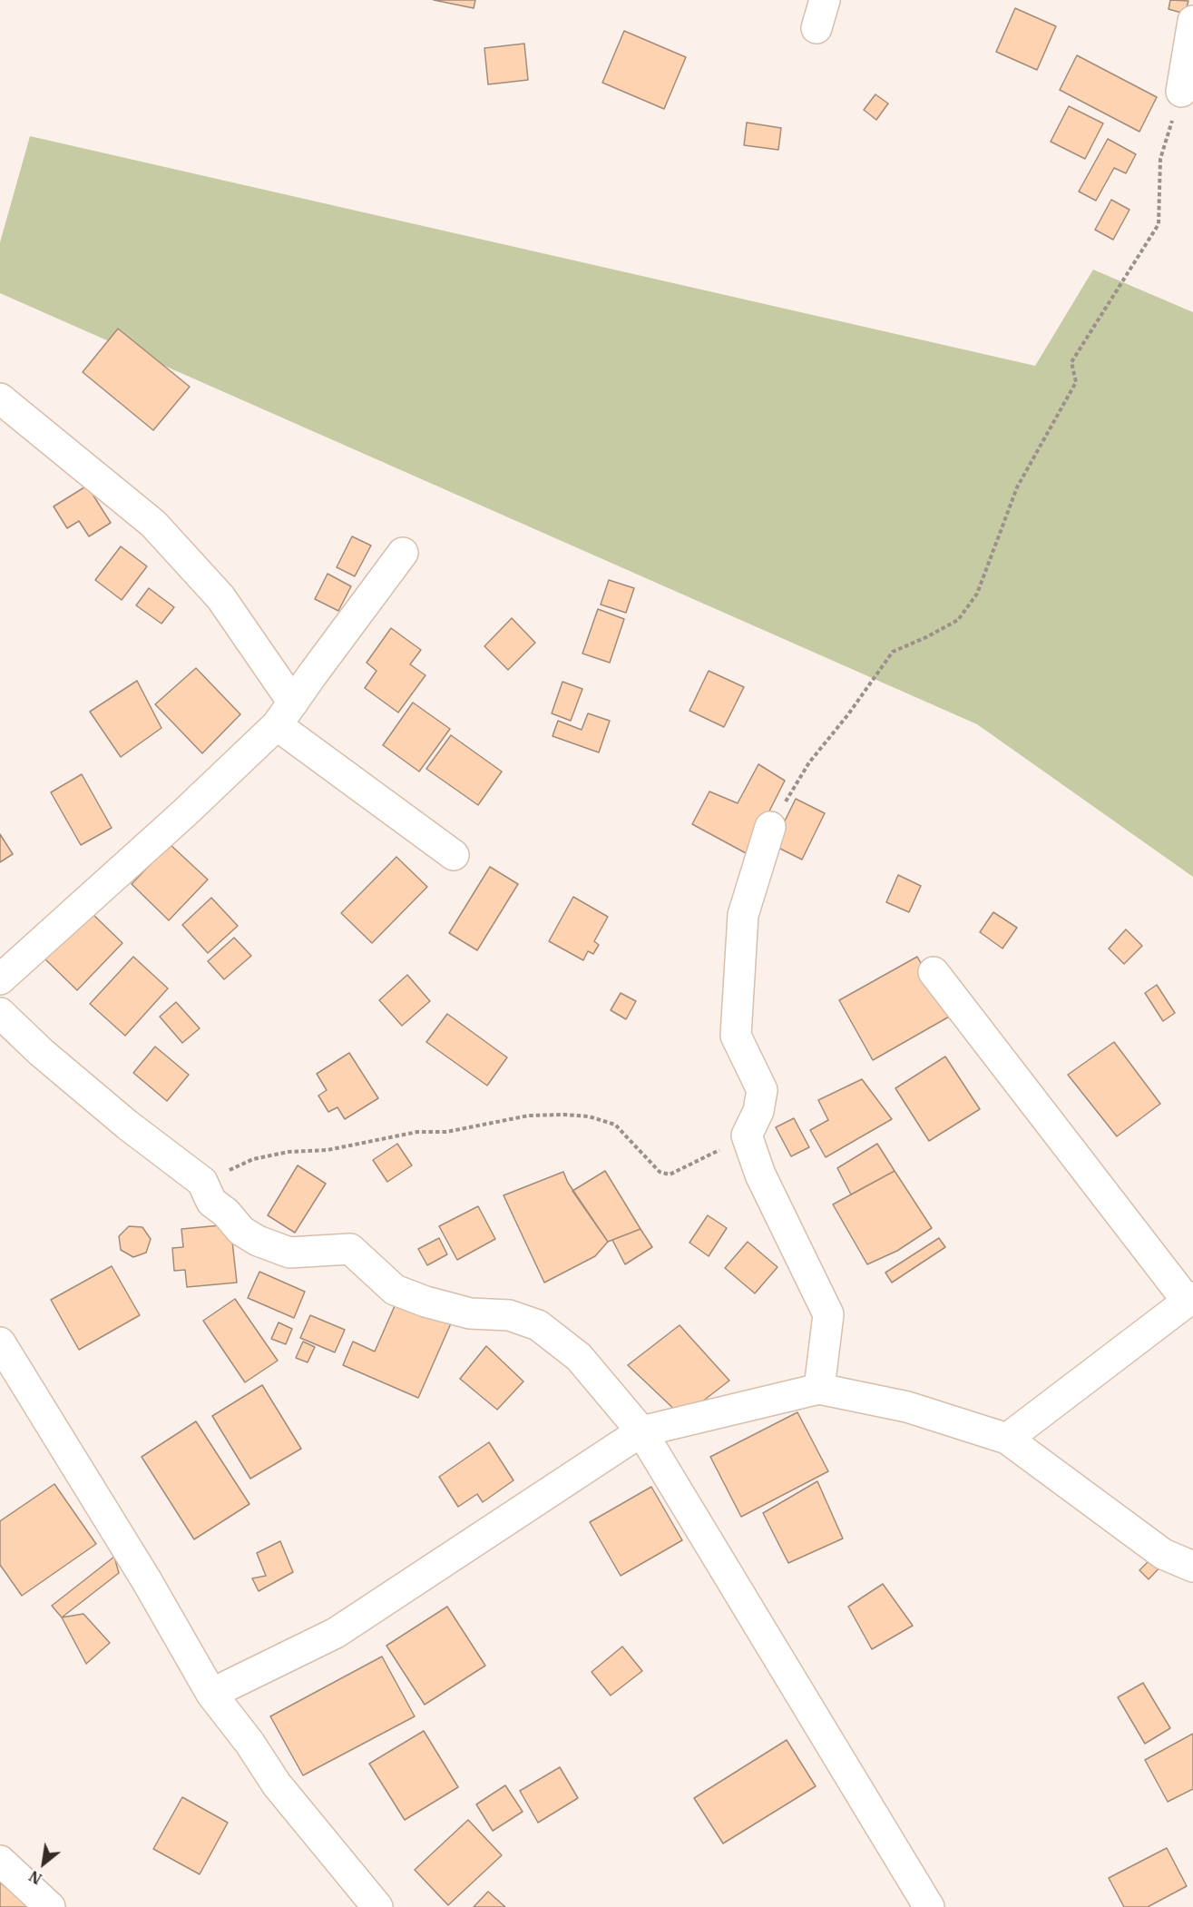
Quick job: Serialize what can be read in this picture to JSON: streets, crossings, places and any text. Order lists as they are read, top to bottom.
{
  "north": "bottom left"
}
